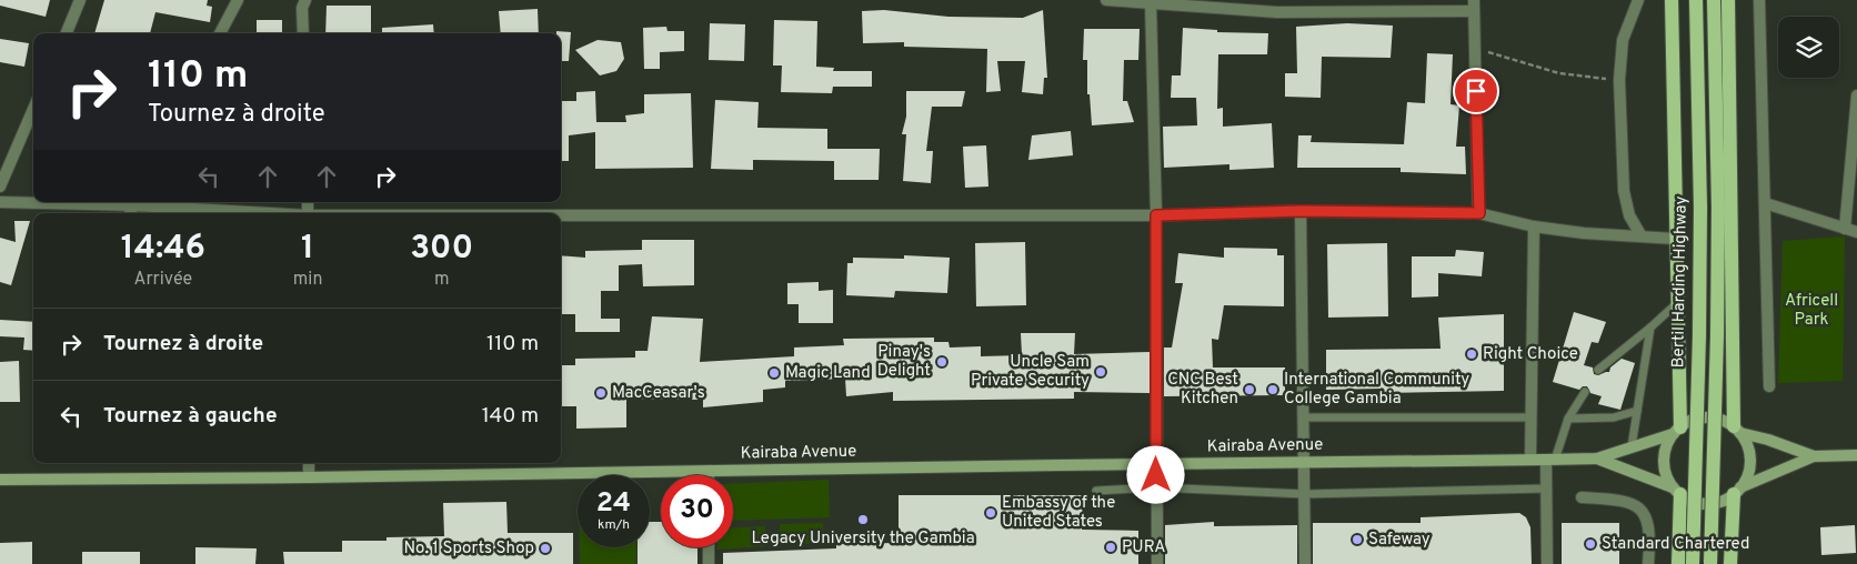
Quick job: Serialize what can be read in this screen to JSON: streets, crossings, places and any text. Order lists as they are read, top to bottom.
{
  "streets": {
    "main road": ["Bertil Harding Highway"],
    "street": ["Kairaba Avenue"]
  },
  "parks": ["Africell Park"],
  "places": [
    "Right Choice",
    "Pinay's Delight",
    "Uncle Sam Private Security",
    "Magic Land",
    "CNC Best Kitchen",
    "International Community College Gambia",
    "MacCeasar's",
    "Embassy of the United States",
    "Legacy University the Gambia",
    "Safeway",
    "Standard Chartered",
    "PURA",
    "No. 1 Sports Shop"
  ],
  "page": {
    "turn": ["110 m", "Tournez à droite"],
    "eta": [
      "14:46",
      "Arrivée",
      "1",
      "min",
      "300",
      "m"
    ],
    "list": [
      {
        "name": "Tournez à droite",
        "value": "110 m"
      },
      {
        "name": "Tournez à gauche",
        "value": "140 m"
      }
    ],
    "speed": "24 km/h",
    "limit": "30"
  }
}
